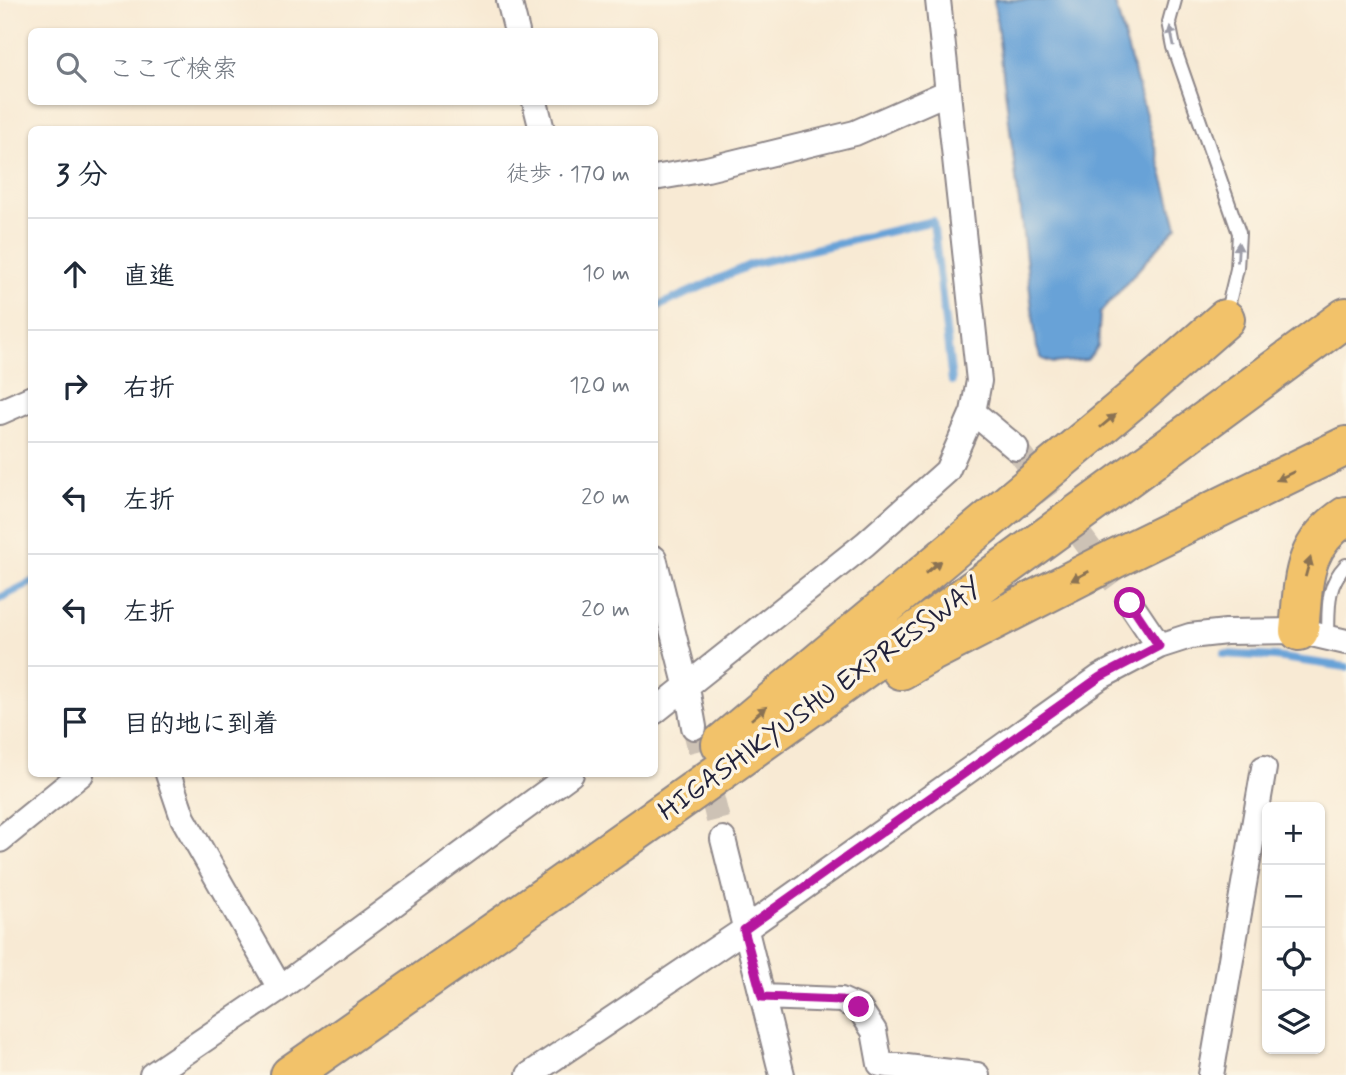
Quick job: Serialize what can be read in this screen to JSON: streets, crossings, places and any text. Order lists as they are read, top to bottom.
{
  "streets": {
    "highway": ["HIGASHIKYUSHU EXPRESSWAY"]
  },
  "page": {
    "search": "ここで検索",
    "heading": ["3 分", "徒歩 · 170 m"],
    "list": [
      ["直進", "10 m"],
      ["右折", "120 m"],
      ["左折", "20 m"],
      ["左折", "20 m"],
      "目的地に到着"
    ],
    "map_buttons": ["+", "−"]
  }
}
